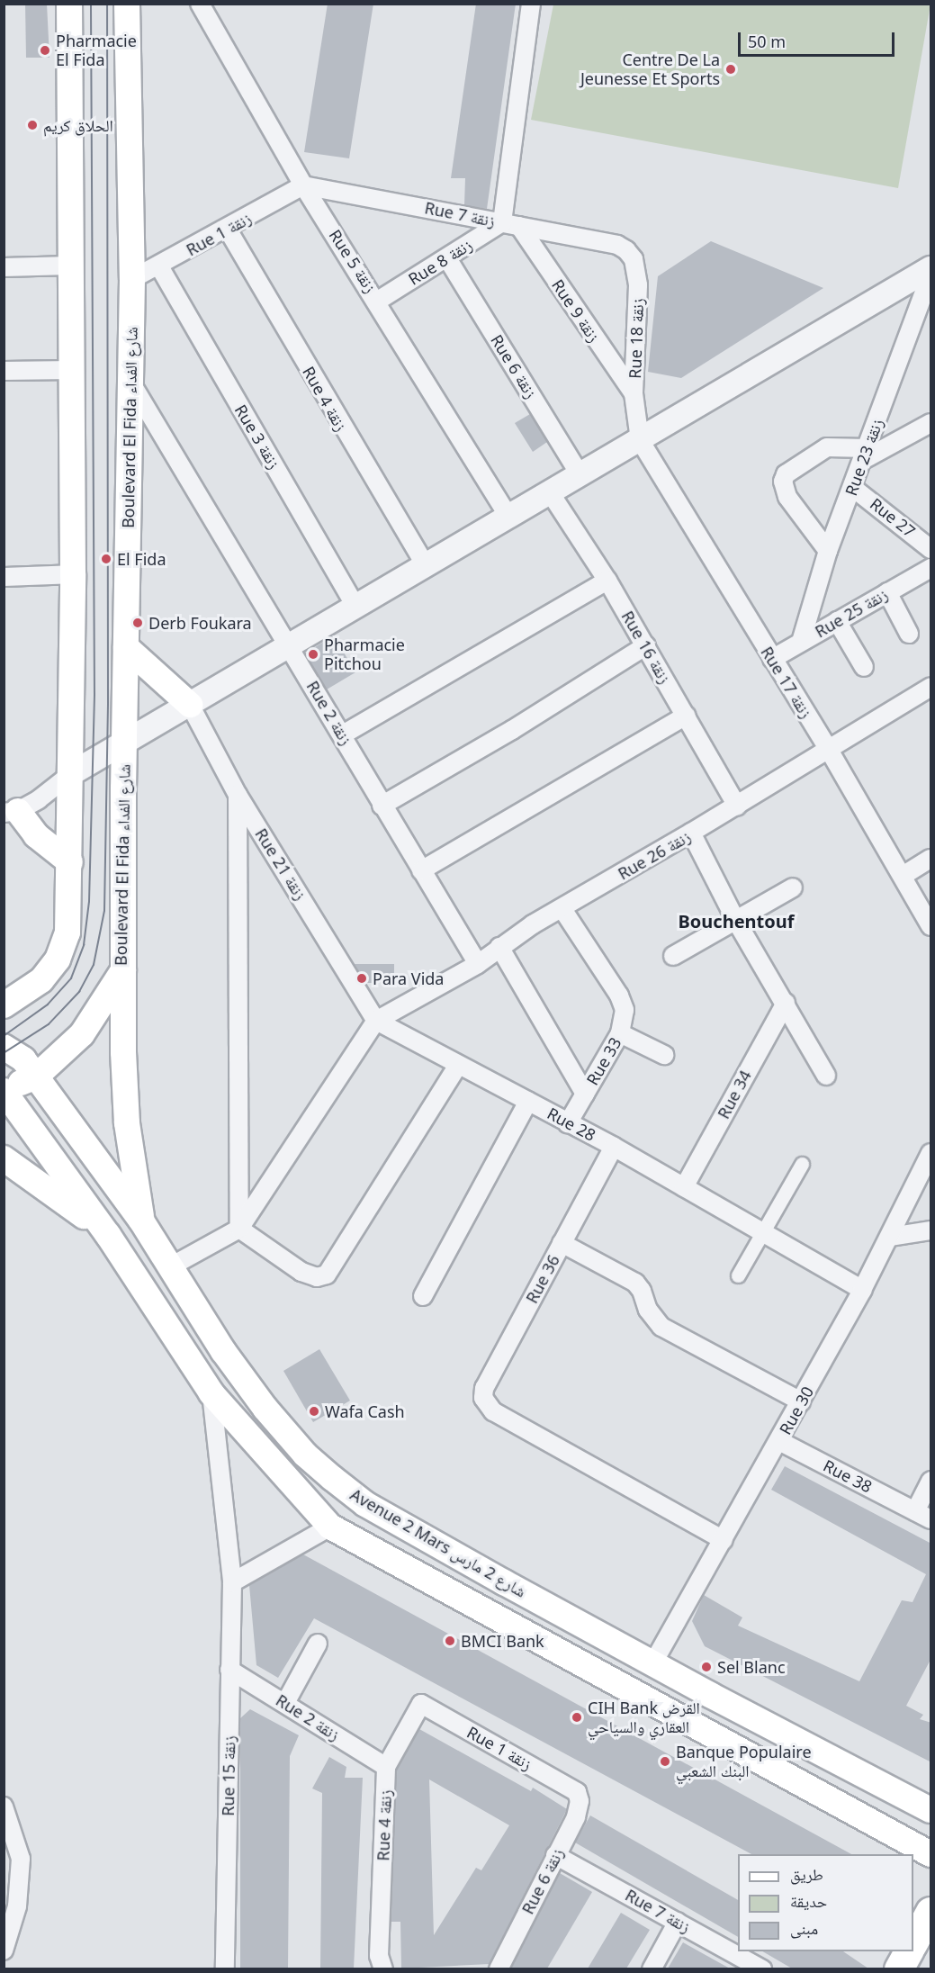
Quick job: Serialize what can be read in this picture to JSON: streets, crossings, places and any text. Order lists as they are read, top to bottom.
{
  "streets": {
    "main road": ["Boulevard El Fida شارع الفداء", "Avenue 2 Mars شارع 2 مارس"],
    "street": [
      "Rue 7 زنقة",
      "Rue 1 زنقة",
      "Rue 5 زنقة",
      "Rue 8 زنقة",
      "Rue 9 زنقة",
      "Rue 18 زنقة",
      "Rue 6 زنقة",
      "Rue 4 زنقة",
      "Rue 3 زنقة",
      "Rue 23 زنقة",
      "Rue 27",
      "Rue 25 زنقة",
      "Rue 16 زنقة",
      "Rue 17 زنقة",
      "Rue 2 زنقة",
      "Rue 26 زنقة",
      "Rue 21 زنقة",
      "Rue 33",
      "Rue 34",
      "Rue 28",
      "Rue 36",
      "Rue 30",
      "Rue 38",
      "Rue 15 زنقة"
    ]
  },
  "crossings": [
    ["Rue 7 زنقة", "Rue 1 زنقة"],
    ["Rue 7 زنقة", "Rue 5 زنقة"],
    ["Rue 7 زنقة", "Rue 8 زنقة"],
    ["Rue 7 زنقة", "Rue 9 زنقة"],
    ["Rue 7 زنقة", "Rue 18 زنقة"],
    ["Rue 7 زنقة", "Rue 6 زنقة"],
    ["Rue 1 زنقة", "Rue 5 زنقة"],
    ["Rue 1 زنقة", "Rue 6 زنقة"],
    ["Rue 1 زنقة", "Rue 4 زنقة"],
    ["Rue 1 زنقة", "Boulevard El Fida شارع الفداء"],
    ["Rue 1 زنقة", "Rue 3 زنقة"],
    ["Rue 5 زنقة", "Rue 8 زنقة"],
    ["Rue 8 زنقة", "Rue 9 زنقة"],
    ["Rue 8 زنقة", "Rue 6 زنقة"],
    ["Rue 9 زنقة", "Rue 18 زنقة"],
    ["Rue 18 زنقة", "Rue 17 زنقة"],
    ["Rue 4 زنقة", "Rue 2 زنقة"],
    ["Boulevard El Fida شارع الفداء", "Rue 2 زنقة"],
    ["Boulevard El Fida شارع الفداء", "Avenue 2 Mars شارع 2 مارس"],
    ["Rue 23 زنقة", "Rue 27"],
    ["Rue 23 زنقة", "Rue 25 زنقة"],
    ["Rue 25 زنقة", "Rue 17 زنقة"],
    ["Rue 16 زنقة", "Rue 26 زنقة"],
    ["Rue 17 زنقة", "Rue 26 زنقة"],
    ["Rue 2 زنقة", "Rue 26 زنقة"],
    ["Rue 2 زنقة", "Rue 15 زنقة"],
    ["Rue 26 زنقة", "Rue 21 زنقة"],
    ["Rue 26 زنقة", "Rue 33"],
    ["Rue 26 زنقة", "Rue 28"],
    ["Rue 21 زنقة", "Rue 28"],
    ["Rue 33", "Rue 28"],
    ["Rue 34", "Rue 28"],
    ["Rue 28", "Rue 36"],
    ["Rue 28", "Rue 30"],
    ["Rue 36", "Rue 30"],
    ["Rue 30", "Rue 38"],
    ["Rue 30", "Avenue 2 Mars شارع 2 مارس"]
  ],
  "districts": ["Bouchentouf"],
  "places": [
    "Pharmacie El Fida",
    "Centre De La Jeunesse Et Sports",
    "الحلاق كريم",
    "El Fida",
    "Derb Foukara",
    "Pharmacie Pitchou",
    "Para Vida",
    "Wafa Cash",
    "BMCI Bank",
    "Sel Blanc",
    "CIH Bank القرض العقاري والسياحي",
    "Banque Populaire البنك الشعبي"
  ],
  "legend": ["طريق", "حديقة", "مبنى"],
  "scale_bar": "50 m"
}
